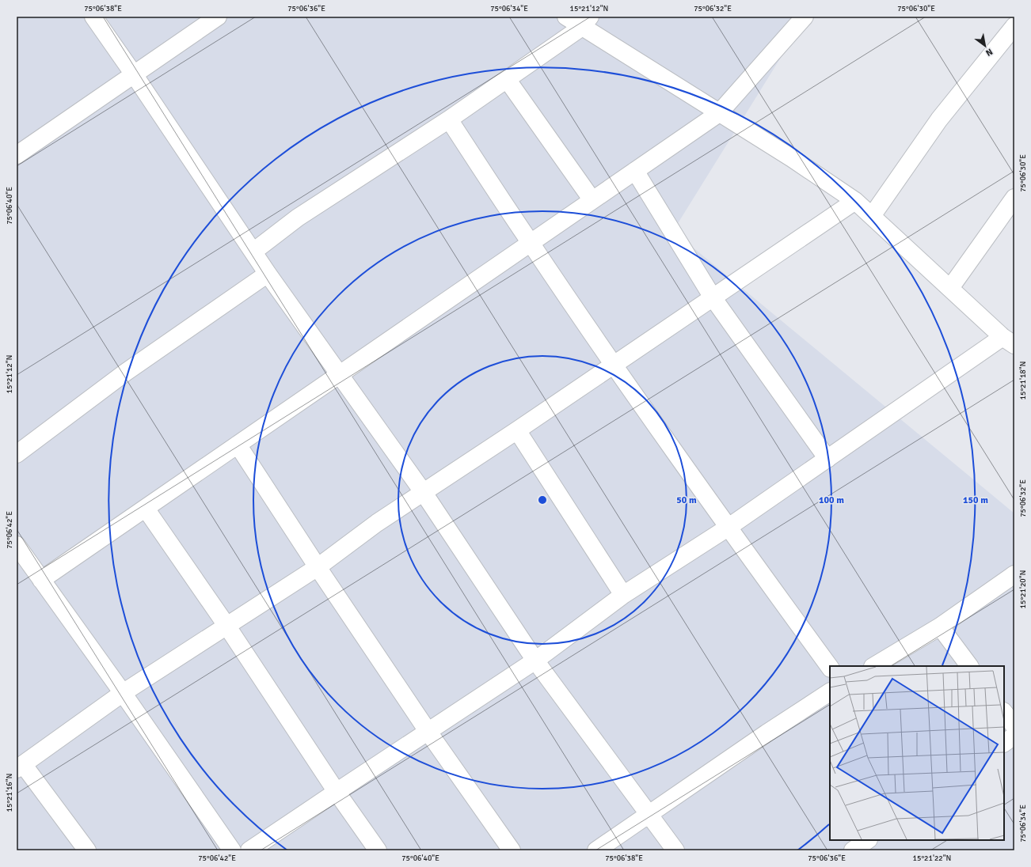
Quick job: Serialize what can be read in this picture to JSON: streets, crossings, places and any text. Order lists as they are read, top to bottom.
{
  "north": "bottom right",
  "coordinates": [
    "75°06'38\"E",
    "75°06'36\"E",
    "75°06'34\"E",
    "15°21'12\"N",
    "75°06'32\"E",
    "75°06'30\"E",
    "75°06'40\"E",
    "15°21'18\"N",
    "75°06'42\"E",
    "15°21'20\"N",
    "15°21'16\"N",
    "15°21'22\"N"
  ],
  "rings": ["50 m", "100 m", "150 m"]
}
